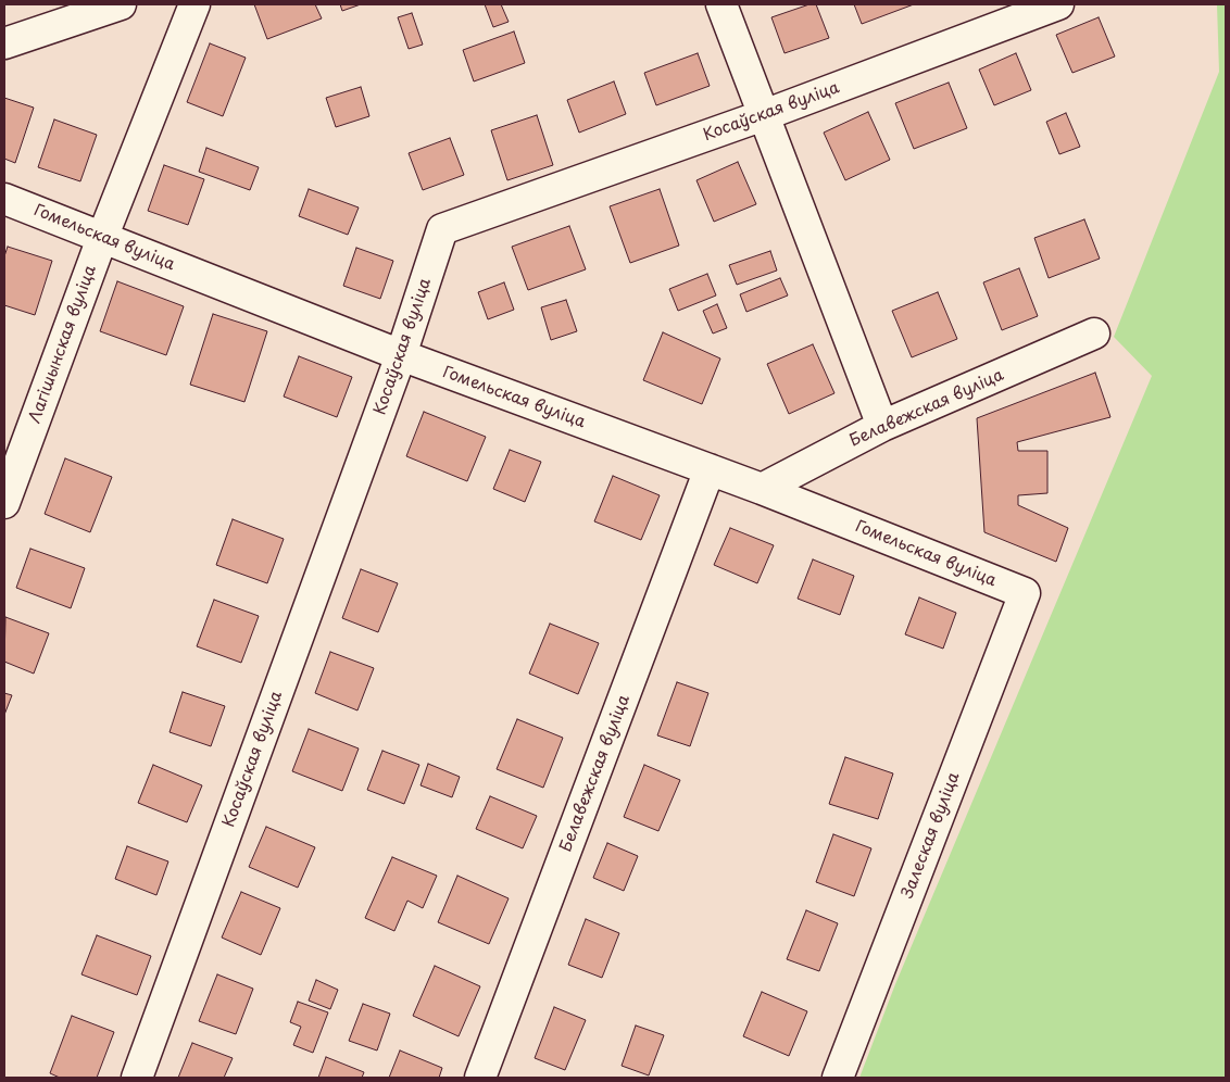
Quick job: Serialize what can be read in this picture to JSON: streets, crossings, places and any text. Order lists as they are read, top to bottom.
{
  "streets": {
    "street": [
      "Косаўская вуліца",
      "Гомельская вуліца",
      "Лагішынская вуліца",
      "Белавежская вуліца",
      "Залеская вуліца"
    ]
  },
  "crossings": [
    ["Косаўская вуліца", "Гомельская вуліца"],
    ["Гомельская вуліца", "Лагішынская вуліца"],
    ["Гомельская вуліца", "Белавежская вуліца"],
    ["Гомельская вуліца", "Залеская вуліца"]
  ]
}
